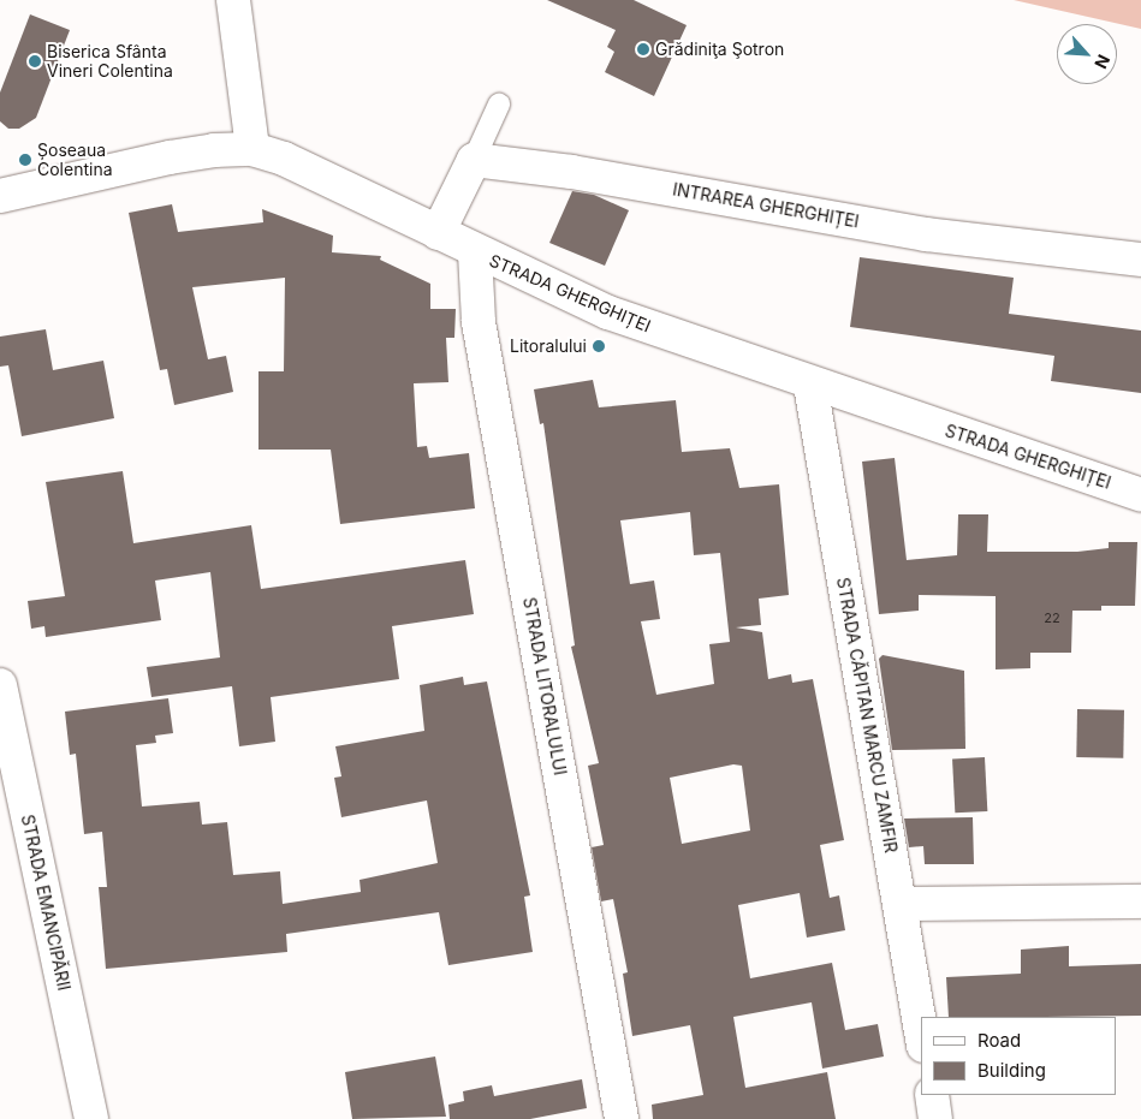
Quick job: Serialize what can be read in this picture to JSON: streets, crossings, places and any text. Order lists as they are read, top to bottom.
{
  "streets": {
    "street": [
      "INTRAREA GHERGHIȚEI",
      "STRADA GHERGHIȚEI",
      "STRADA LITORALULUI",
      "STRADA CĂPITAN MARCU ZAMFIR",
      "STRADA EMANCIPĂRII"
    ]
  },
  "crossings": [
    ["STRADA GHERGHIȚEI", "STRADA LITORALULUI"],
    ["STRADA GHERGHIȚEI", "STRADA CĂPITAN MARCU ZAMFIR"]
  ],
  "places": [
    "Grădiniţa Şotron",
    "Biserica Sfânta Vineri Colentina",
    "Șoseaua Colentina",
    "Litoralului"
  ],
  "house_numbers": ["22"],
  "legend": ["Road", "Building"],
  "north": "bottom right"
}
